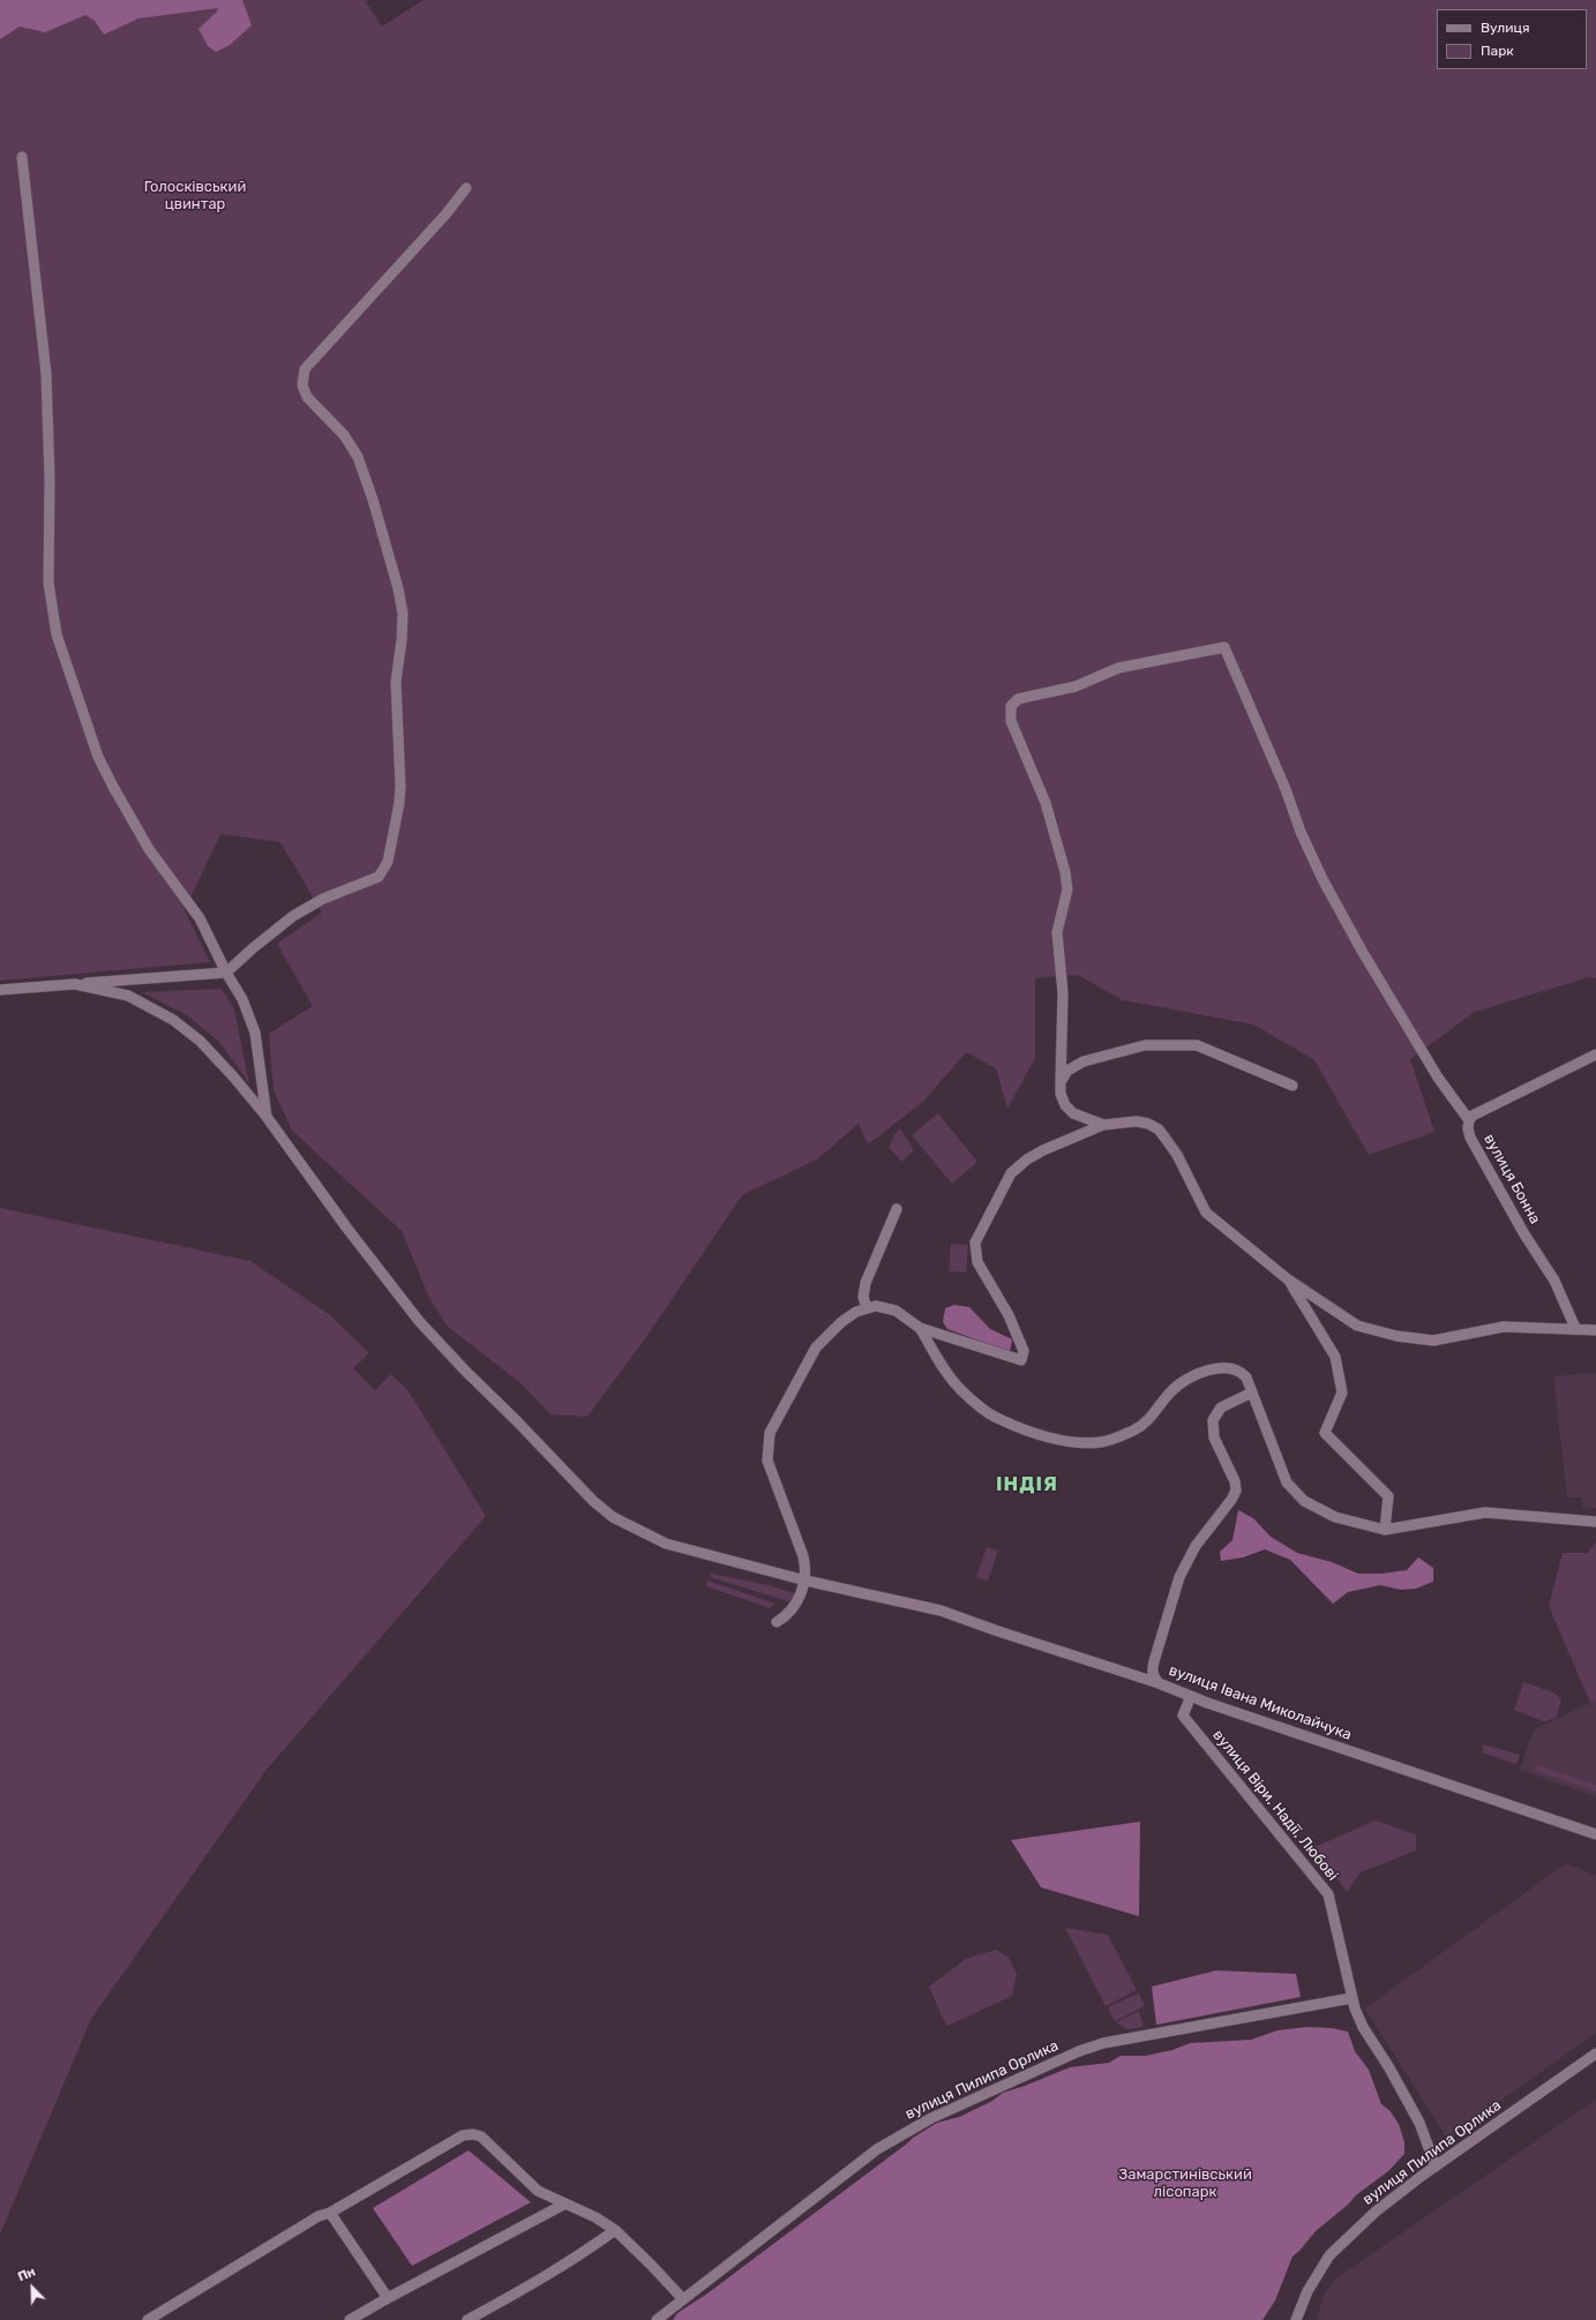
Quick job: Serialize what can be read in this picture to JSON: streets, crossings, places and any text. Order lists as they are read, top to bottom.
{
  "streets": {
    "street": [
      "вулиця Бонна",
      "вулиця Івана Миколайчука",
      "вулиця Віри, Надії, Любові",
      "вулиця Пилипа Орлика"
    ]
  },
  "crossings": [
    ["вулиця Івана Миколайчука", "вулиця Віри, Надії, Любові"],
    ["вулиця Віри, Надії, Любові", "вулиця Пилипа Орлика"]
  ],
  "districts": ["ІНДІЯ"],
  "parks": ["Голосківський цвинтар", "Замарстинівський лісопарк"],
  "legend": ["Вулиця", "Парк"],
  "north": "top left"
}
